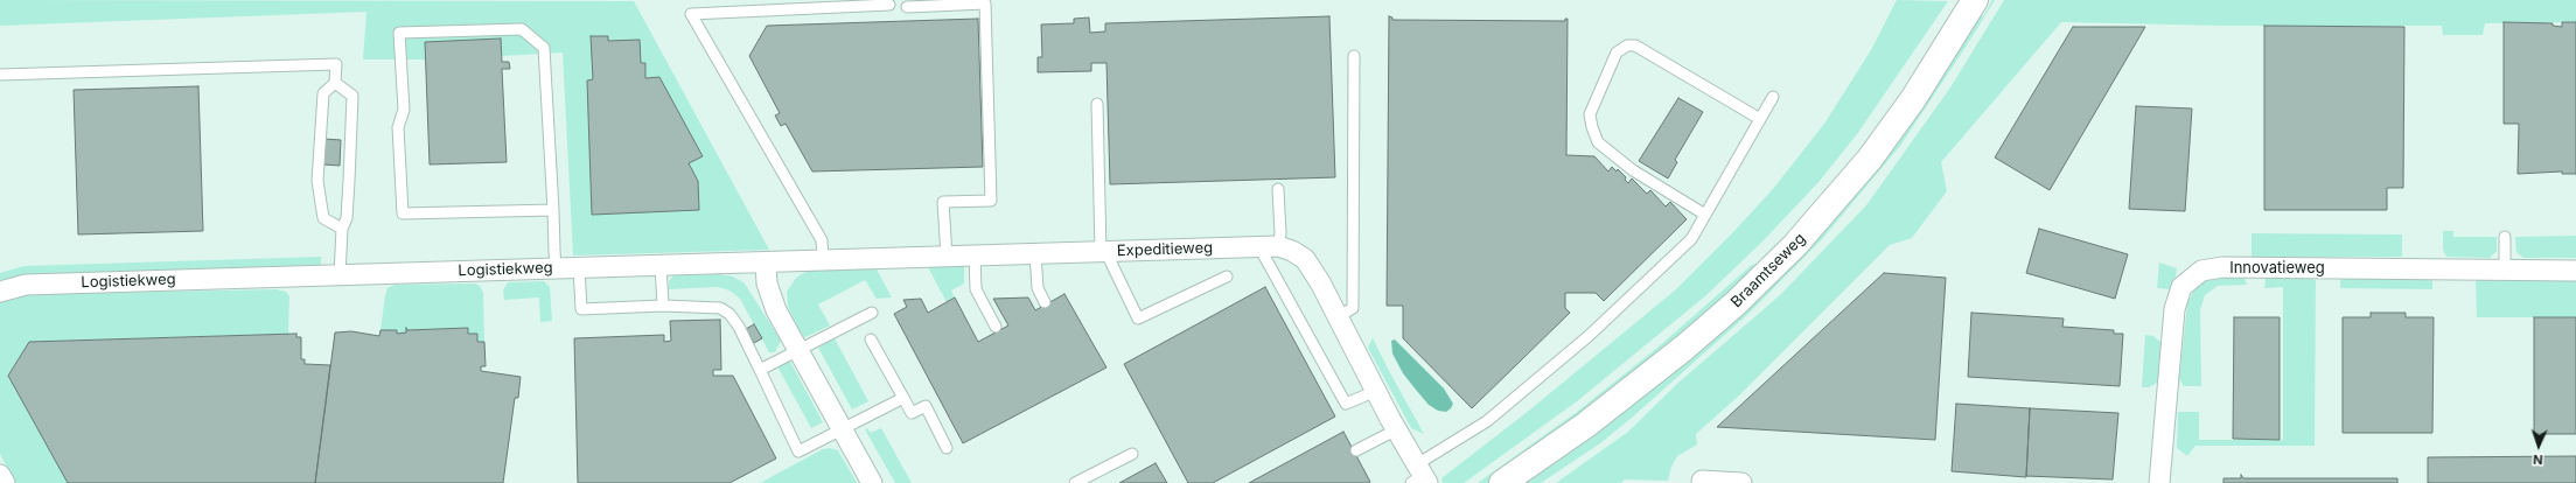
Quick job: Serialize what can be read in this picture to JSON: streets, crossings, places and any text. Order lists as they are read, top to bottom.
{
  "streets": {
    "street": [
      "Expeditieweg",
      "Innovatieweg",
      "Logistiekweg",
      "Braamtseweg"
    ]
  },
  "crossings": [
    ["Expeditieweg", "Logistiekweg"]
  ],
  "north": "bottom"
}
